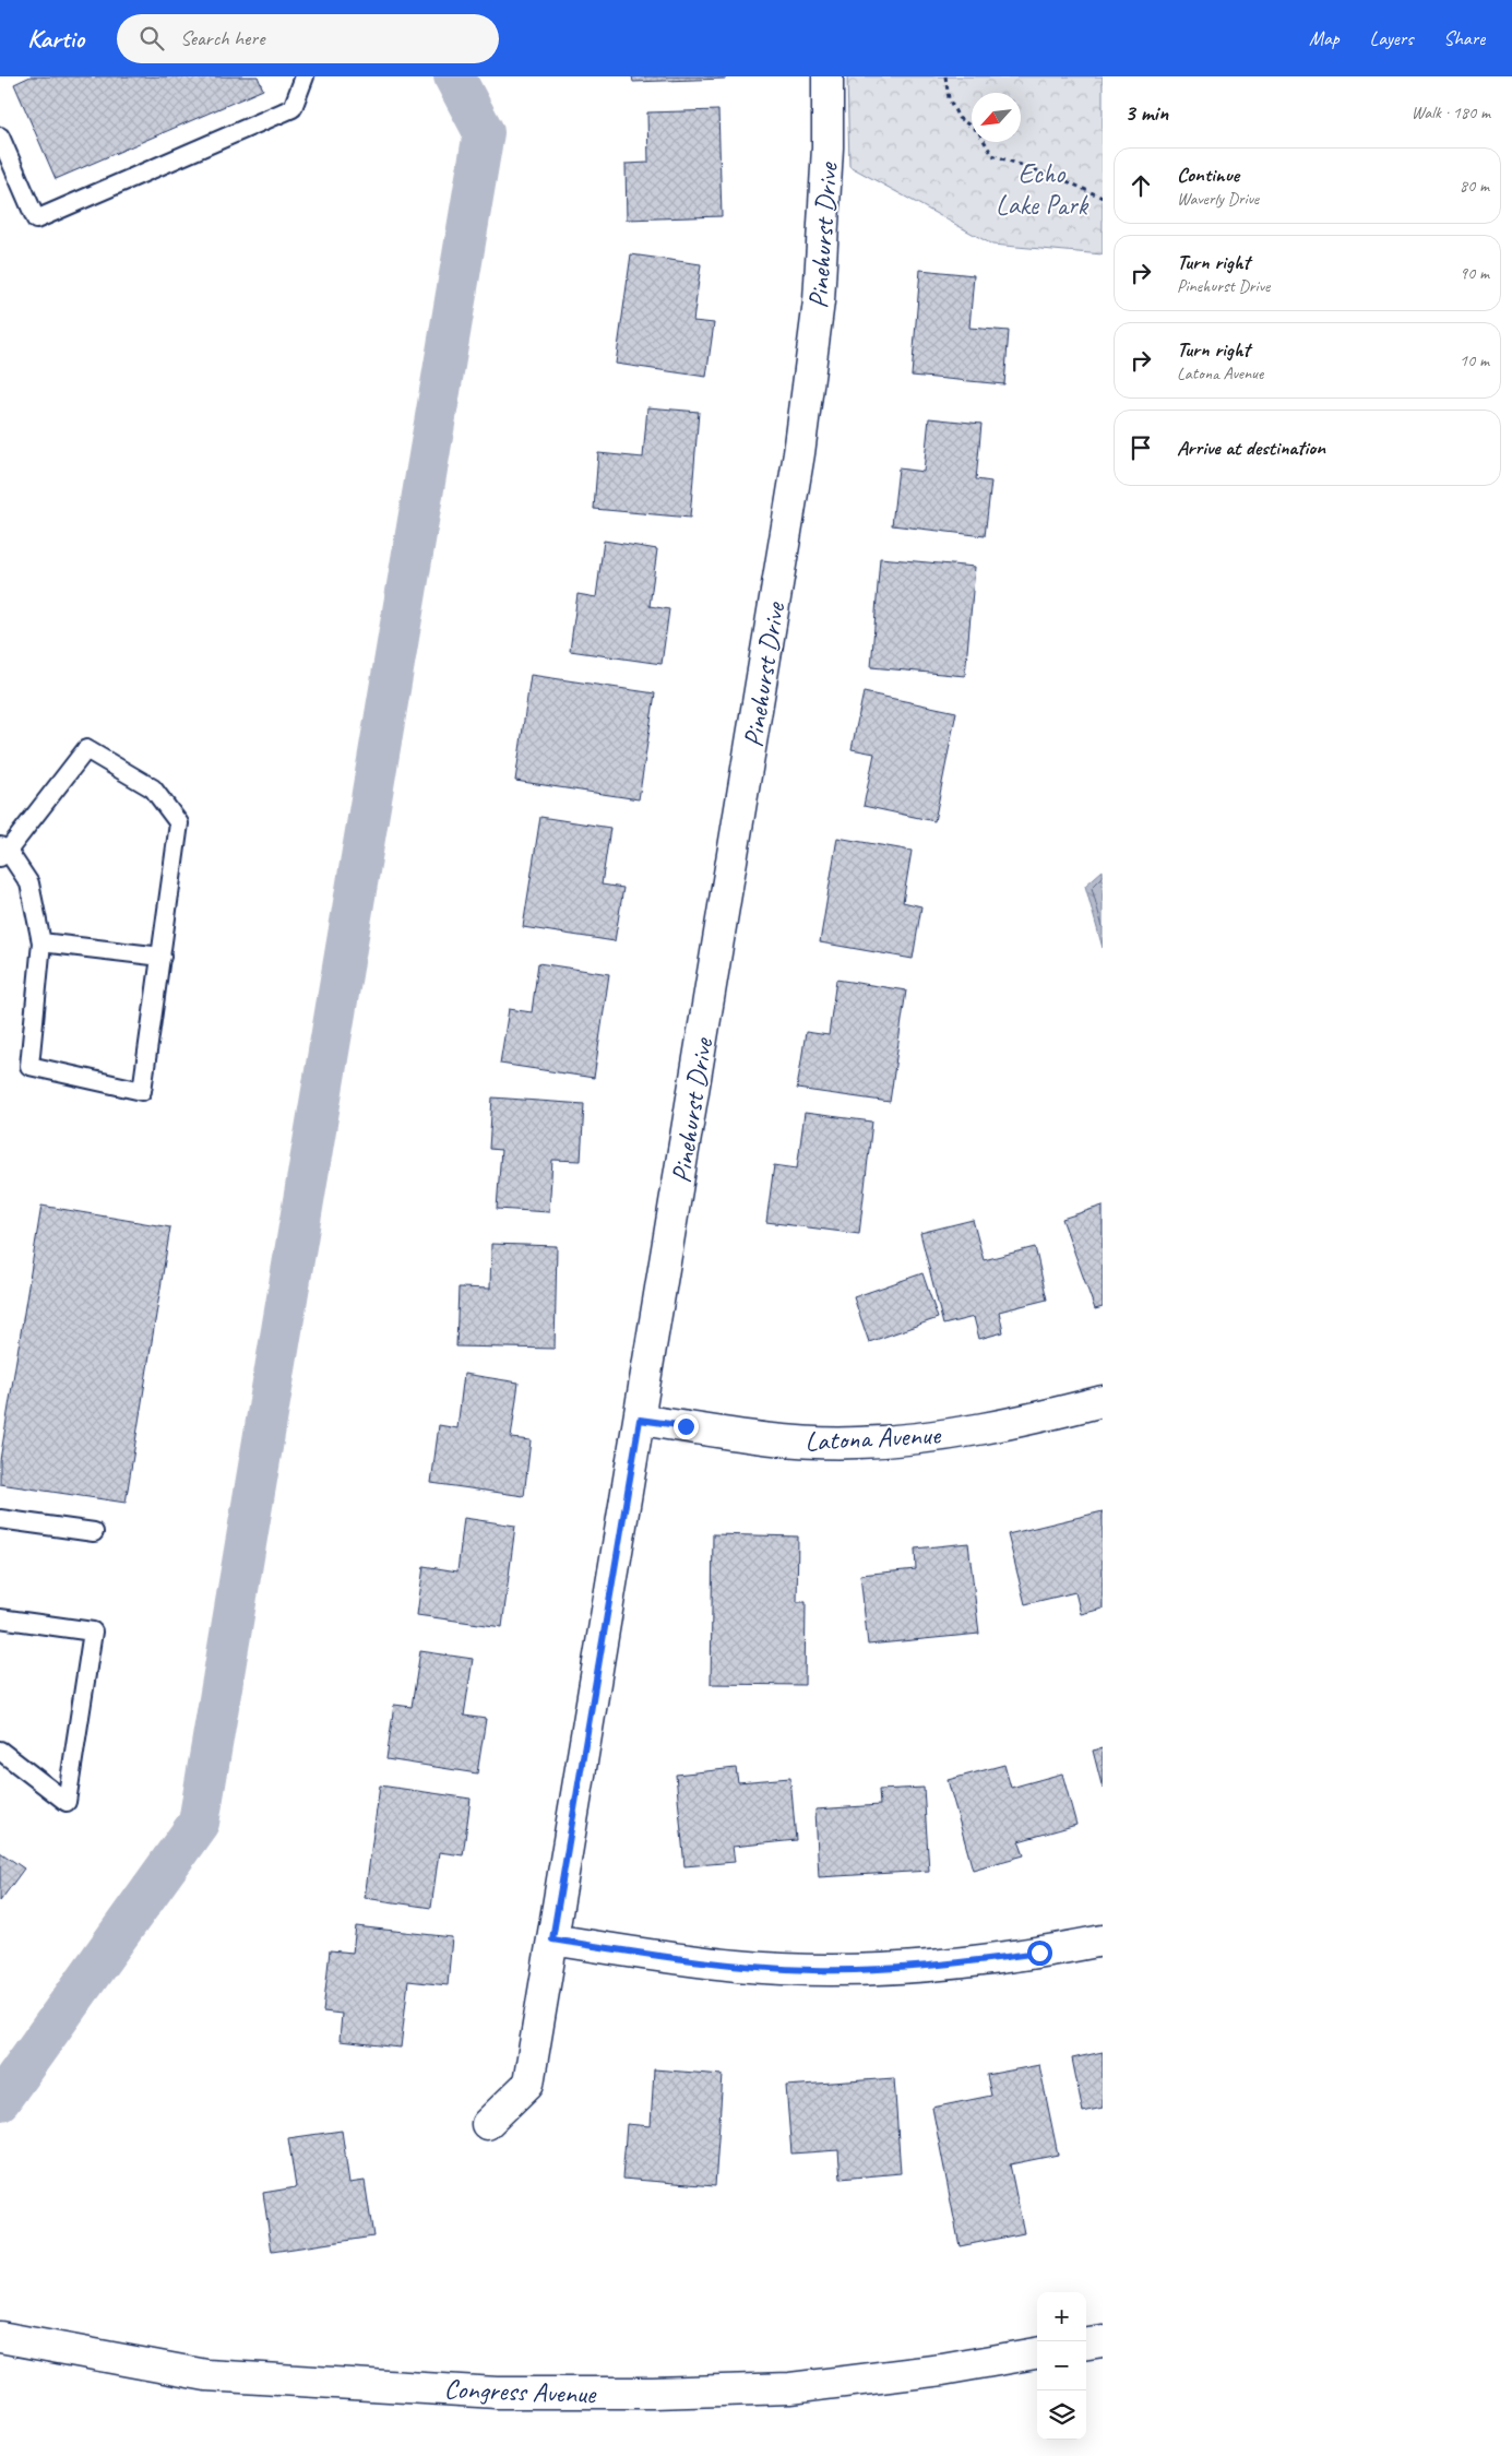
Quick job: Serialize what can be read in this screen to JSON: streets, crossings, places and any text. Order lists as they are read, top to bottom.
{
  "streets": {
    "street": ["Pinehurst Drive", "Latona Avenue", "Congress Avenue"]
  },
  "crossings": [
    ["Pinehurst Drive", "Latona Avenue"]
  ],
  "parks": ["Echo Lake Park"],
  "north": "bottom left",
  "page": {
    "header": "Kartio",
    "search": "Search here",
    "nav": ["Map", "Layers", "Share"],
    "heading": ["3 min", "Walk · 180 m"],
    "list": [
      ["Continue", "Waverly Drive", "80 m"],
      ["Turn right", "Pinehurst Drive", "90 m"],
      ["Turn right", "Latona Avenue", "10 m"],
      "Arrive at destination"
    ],
    "map_buttons": ["+", "−"]
  }
}
